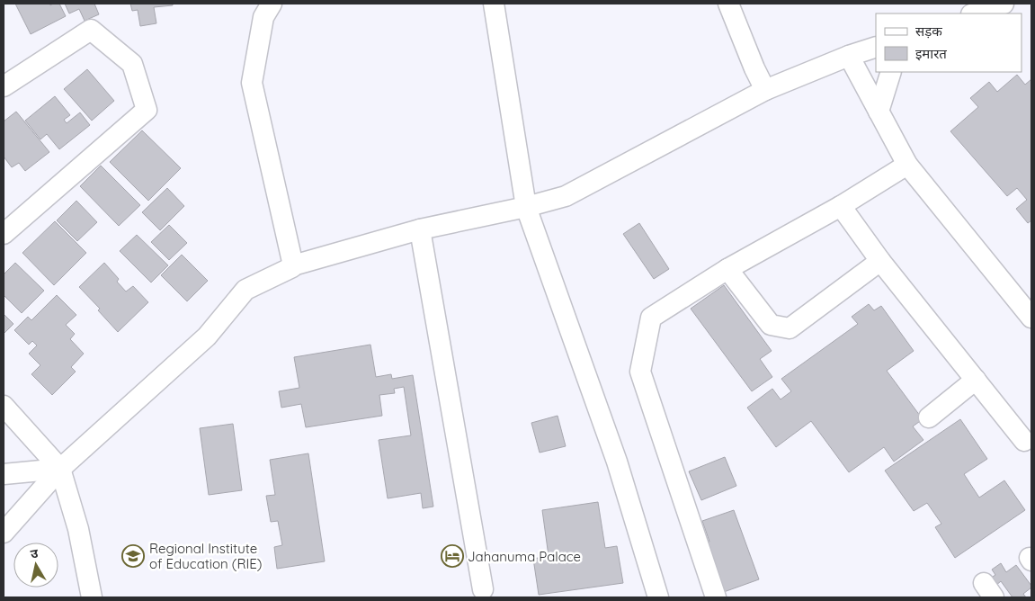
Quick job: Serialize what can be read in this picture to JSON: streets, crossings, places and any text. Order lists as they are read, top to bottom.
{
  "places": {
    "school or university": ["Regional Institute of Education (RIE)"],
    "hotel": ["Jahanuma Palace"]
  },
  "legend": ["सड़क", "इमारत"],
  "north": "top"
}
